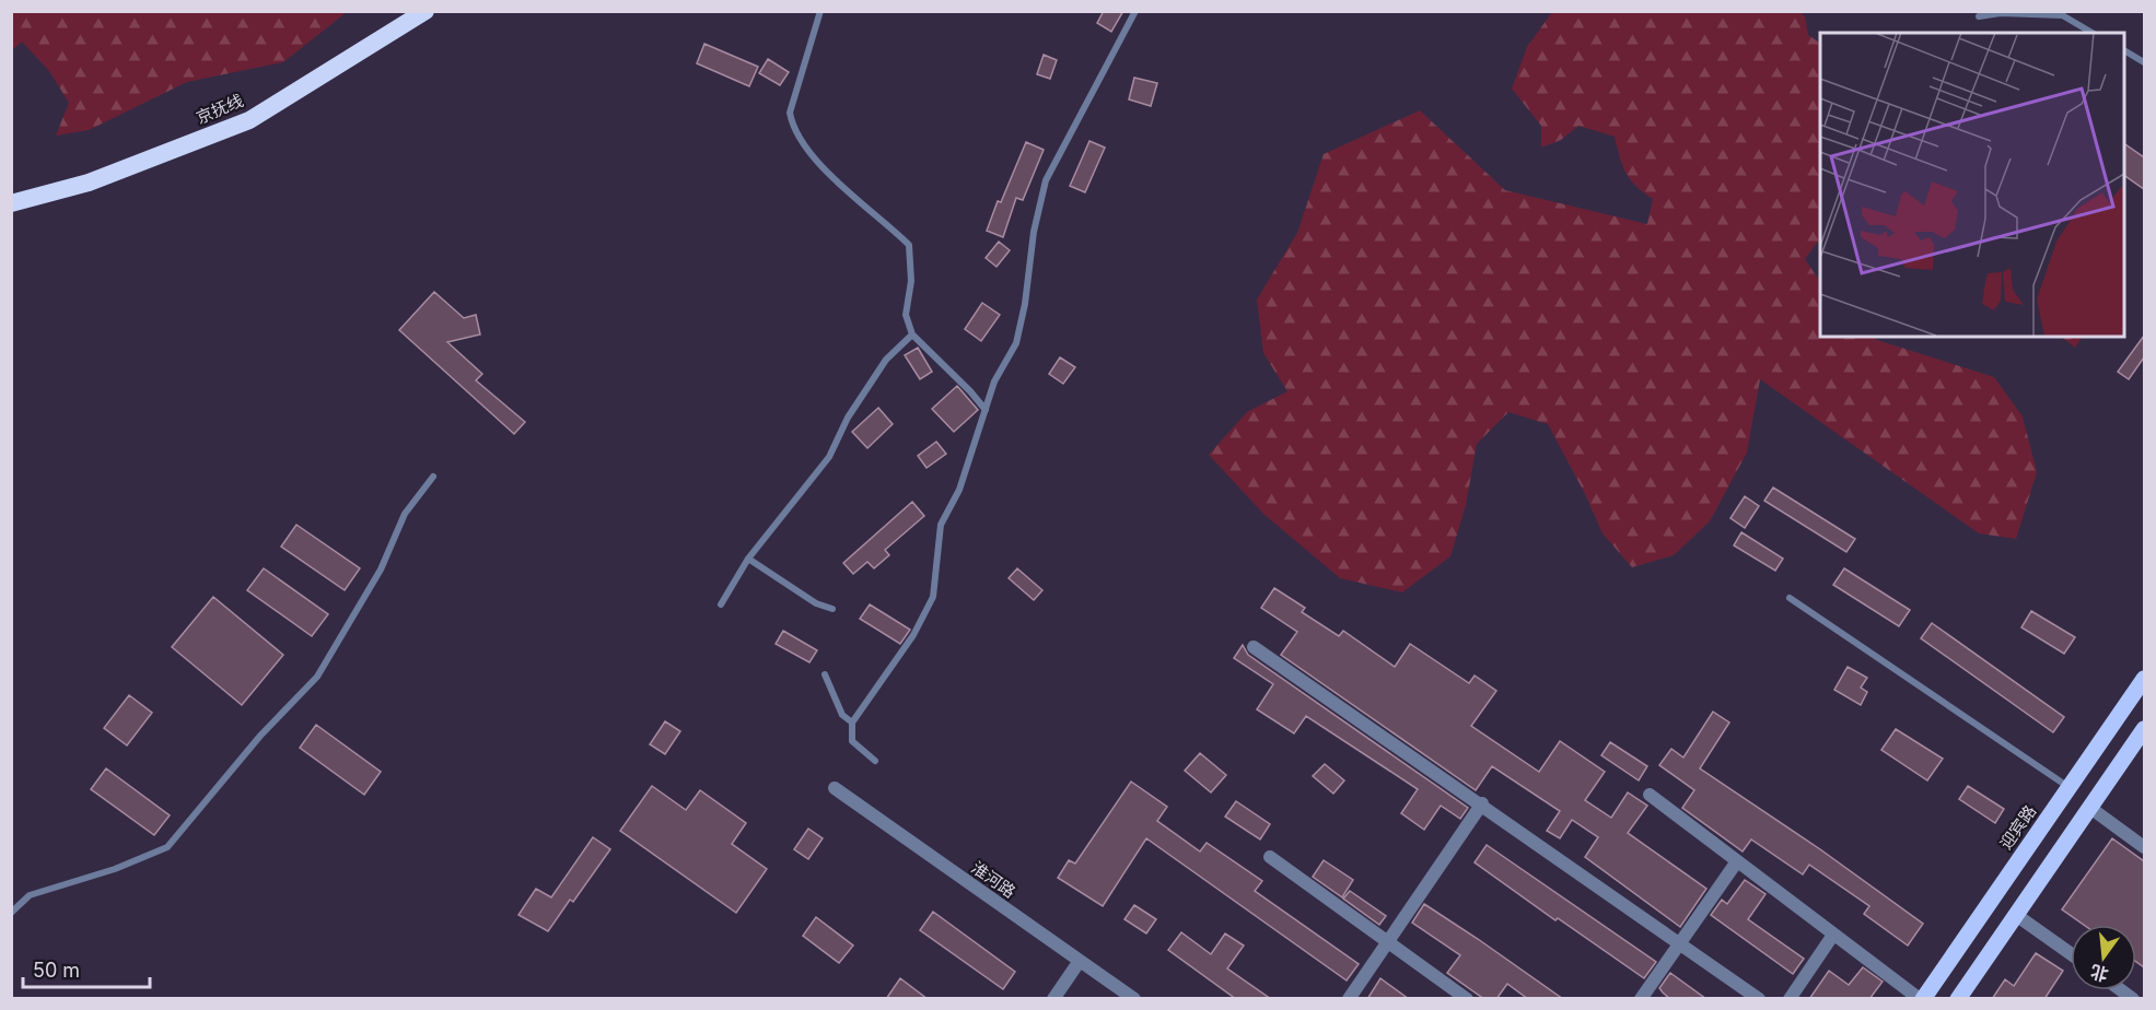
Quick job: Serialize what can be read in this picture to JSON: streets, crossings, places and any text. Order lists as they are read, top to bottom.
{
  "streets": {
    "highway": ["京抚线"],
    "main road": ["迎宾路"],
    "street": ["淮河路"]
  },
  "scale_bar": "50 m",
  "north": "bottom"
}
